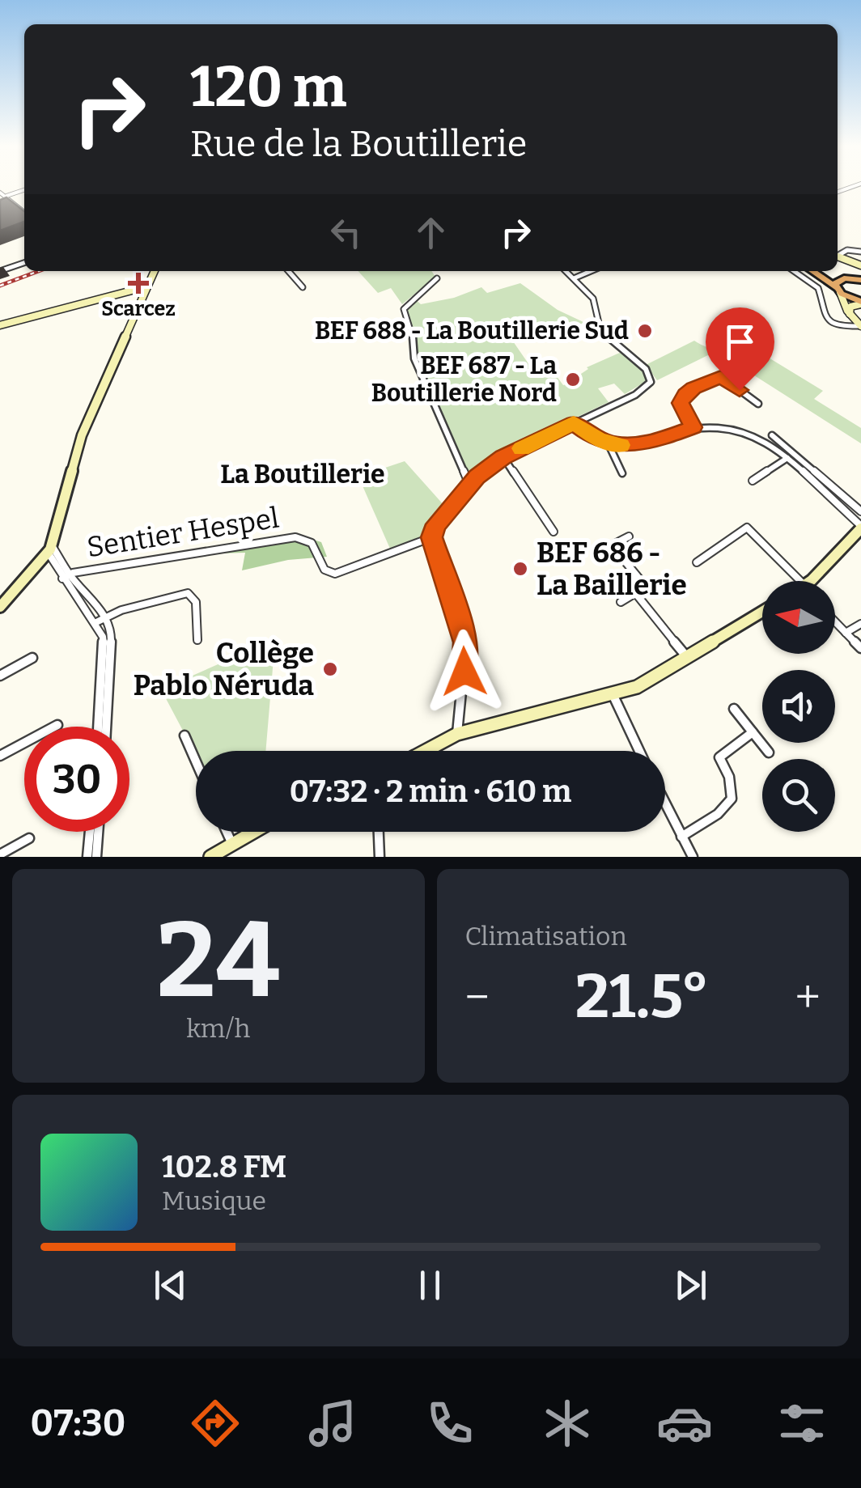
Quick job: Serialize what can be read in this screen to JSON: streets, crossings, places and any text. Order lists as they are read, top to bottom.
{
  "streets": {
    "street": ["Sentier Hespel"]
  },
  "districts": ["La Boutillerie"],
  "places": {
    "health": ["Scarcez"],
    "other": [
      "BEF 688 - La Boutillerie Sud",
      "BEF 687 - La Boutillerie Nord",
      "BEF 686 - La Baillerie",
      "Collège Pablo Néruda"
    ]
  },
  "north": "left",
  "page": {
    "turn": ["120 m", "Rue de la Boutillerie"],
    "limit": "30",
    "trip": "07:32 · 2 min · 610 m",
    "tile": [
      ["24", "km/h"],
      "Climatisation"
    ],
    "heat": ["−", "21.5°", "+"],
    "song": ["102.8 FM", "Musique"],
    "tabs": "07:30"
  }
}
